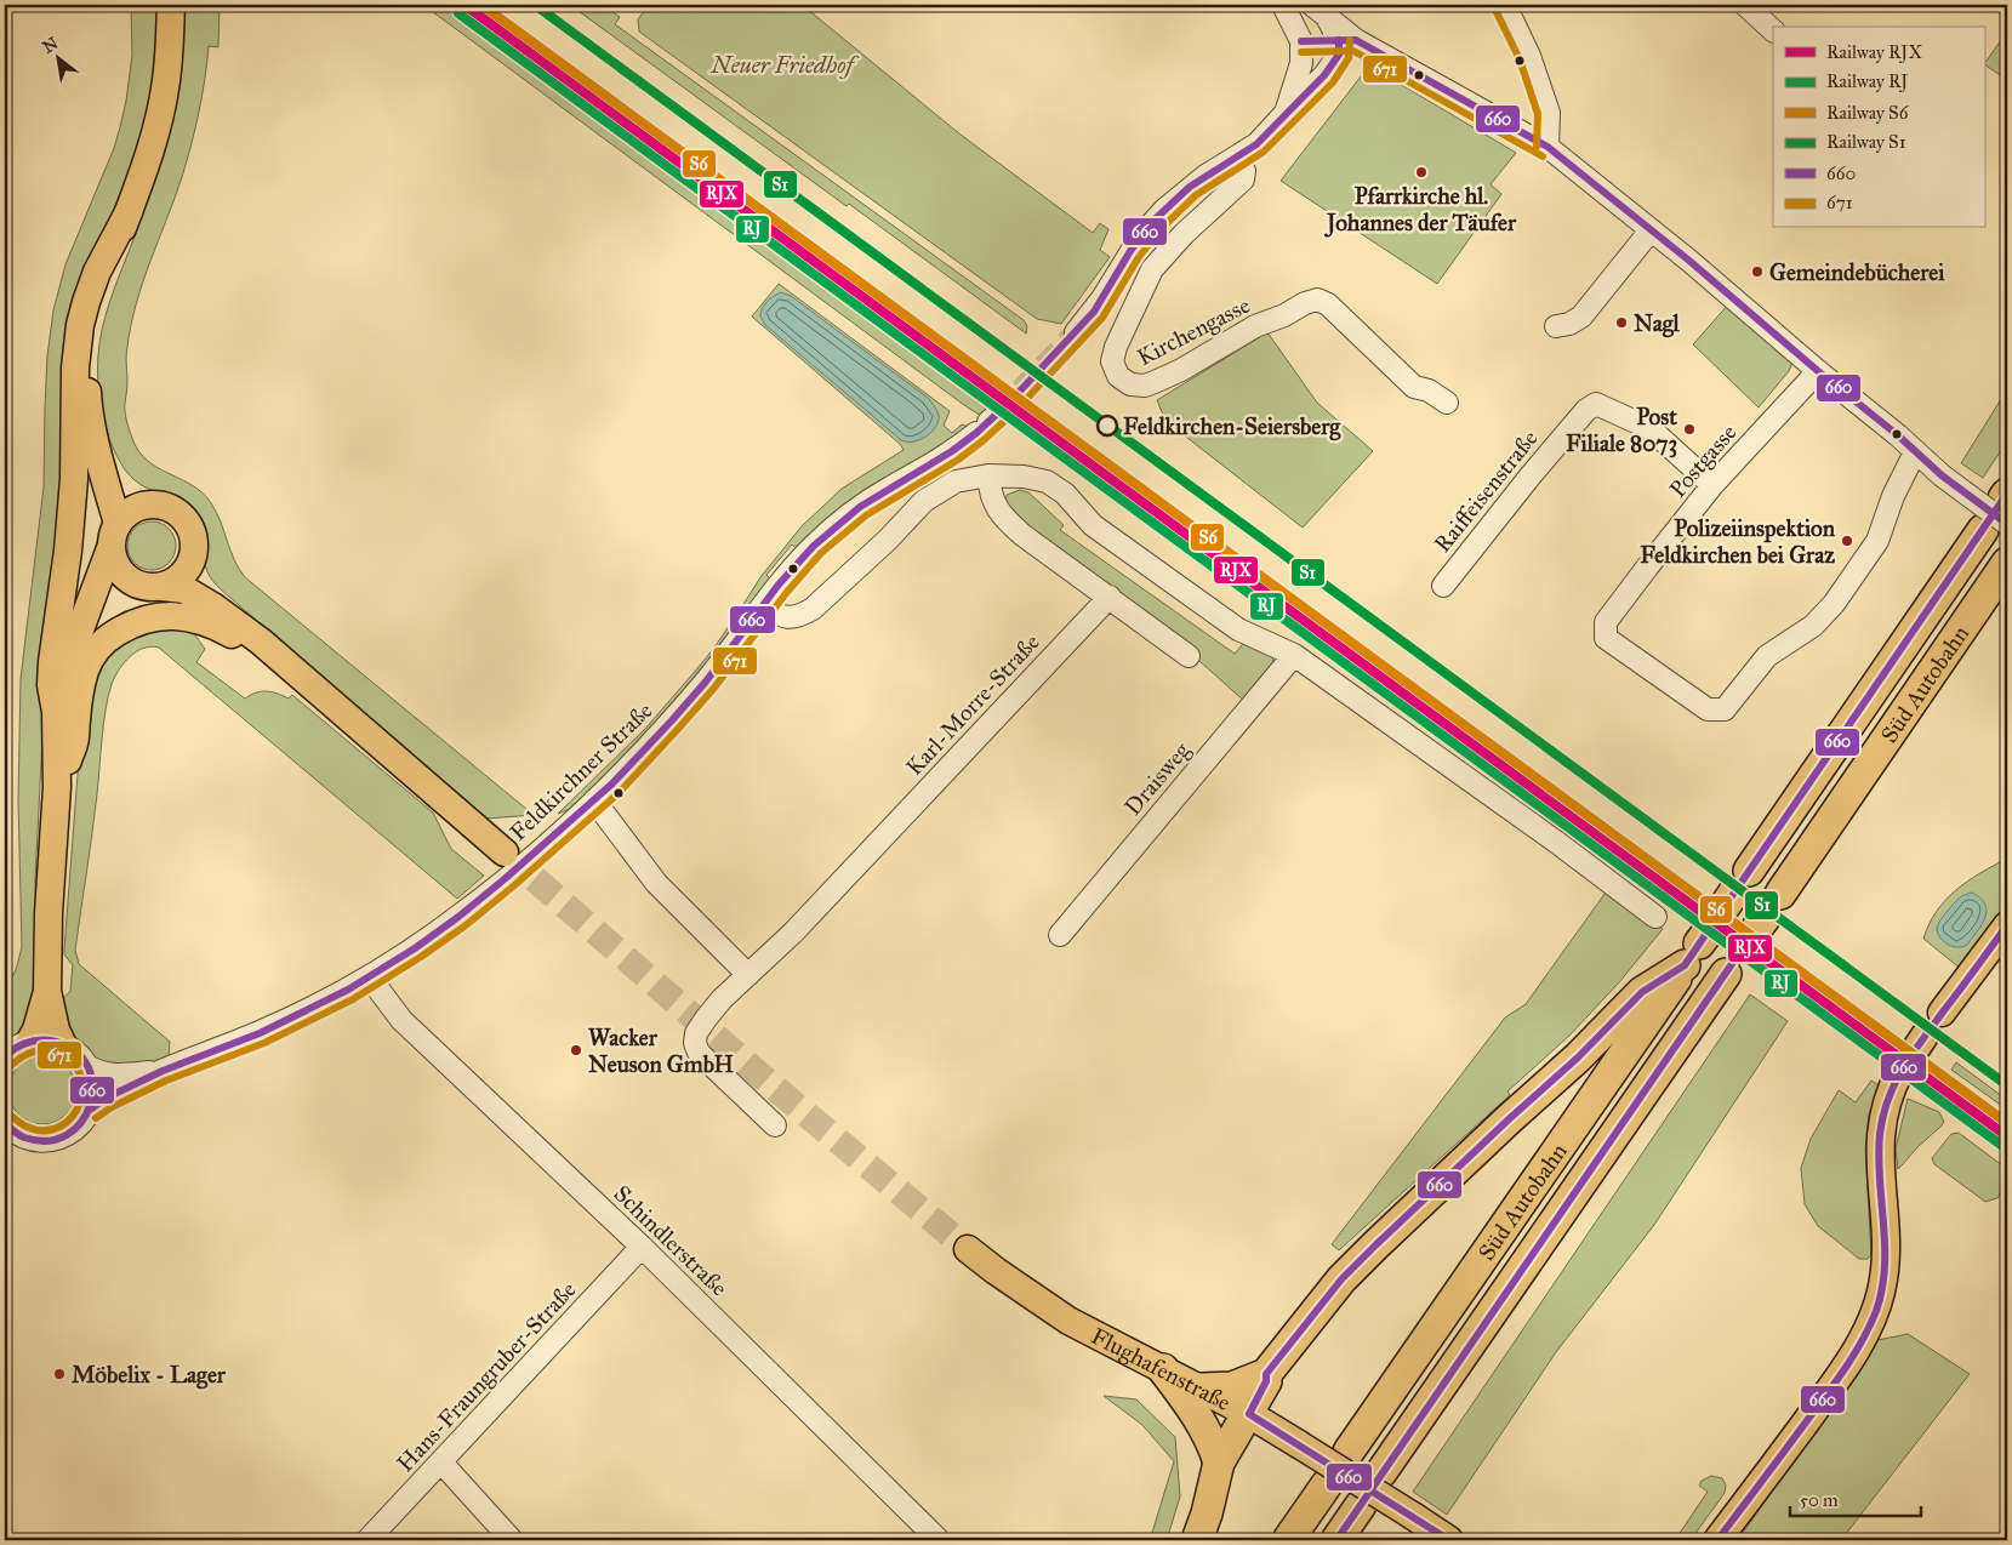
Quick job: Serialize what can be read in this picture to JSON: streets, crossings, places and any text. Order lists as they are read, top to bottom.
{
  "streets": {
    "highway": ["Süd Autobahn"],
    "main road": ["Flughafenstraße"],
    "street": [
      "Kirchengasse",
      "Postgasse",
      "Raiffeisenstraße",
      "Karl-Morre-Straße",
      "Feldkirchner Straße",
      "Draisweg",
      "Schindlerstraße",
      "Hans-Fraungruber-Straße"
    ]
  },
  "crossings": [
    ["Postgasse", "Raiffeisenstraße"],
    ["Feldkirchner Straße", "Schindlerstraße"],
    ["Schindlerstraße", "Hans-Fraungruber-Straße"]
  ],
  "parks": ["Neuer Friedhof"],
  "places": [
    "Pfarrkirche hl. Johannes der Täufer",
    "Gemeindebücherei",
    "Nagl",
    "Feldkirchen-Seiersberg",
    "Post Filiale 8073",
    "Polizeiinspektion Feldkirchen bei Graz",
    "Wacker Neuson GmbH",
    "Möbelix - Lager"
  ],
  "lines": [
    "rail line RJX",
    "rail line S6",
    "rail line S1",
    "transit line 671",
    "rail line RJ",
    "transit line 660"
  ],
  "legend": [
    "Railway RJX",
    "Railway RJ",
    "Railway S6",
    "Railway S1",
    "660",
    "671"
  ],
  "scale_bar": "50 m",
  "north": "top left"
}
